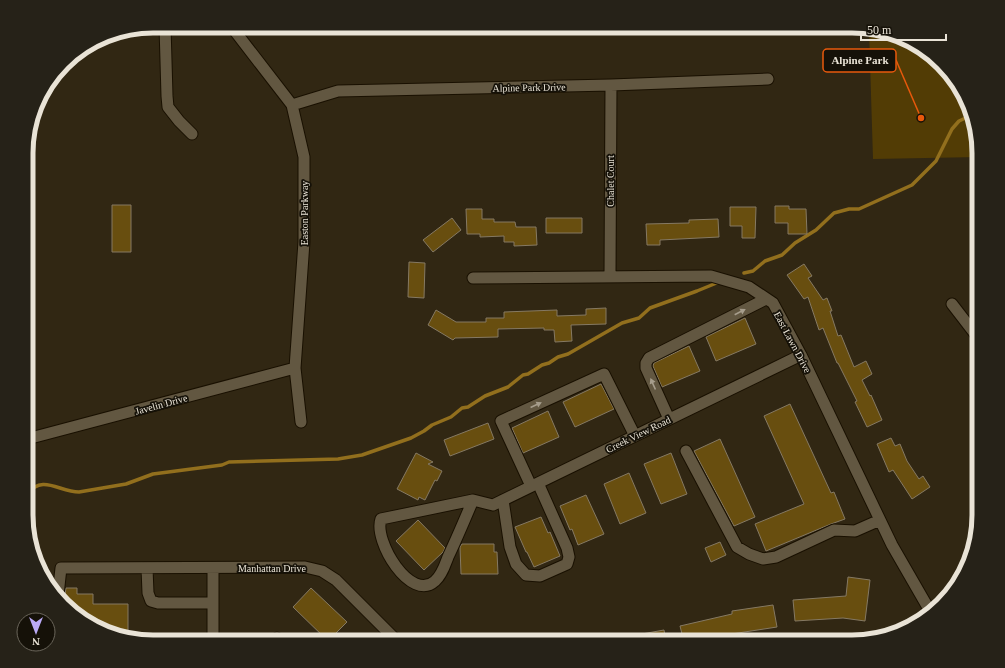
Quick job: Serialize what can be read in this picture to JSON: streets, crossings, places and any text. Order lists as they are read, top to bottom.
{
  "streets": {
    "street": [
      "Alpine Park Drive",
      "Chalet Court",
      "Easton Parkway",
      "East Lawn Drive",
      "Javelin Drive",
      "Creek View Road",
      "Manhattan Drive"
    ]
  },
  "crossings": [
    ["Alpine Park Drive", "Chalet Court"],
    ["Alpine Park Drive", "Easton Parkway"],
    ["Chalet Court", "East Lawn Drive"],
    ["Easton Parkway", "Javelin Drive"],
    ["East Lawn Drive", "Creek View Road"]
  ],
  "places": ["Alpine Park"],
  "scale_bar": "50 m",
  "north": "bottom"
}
